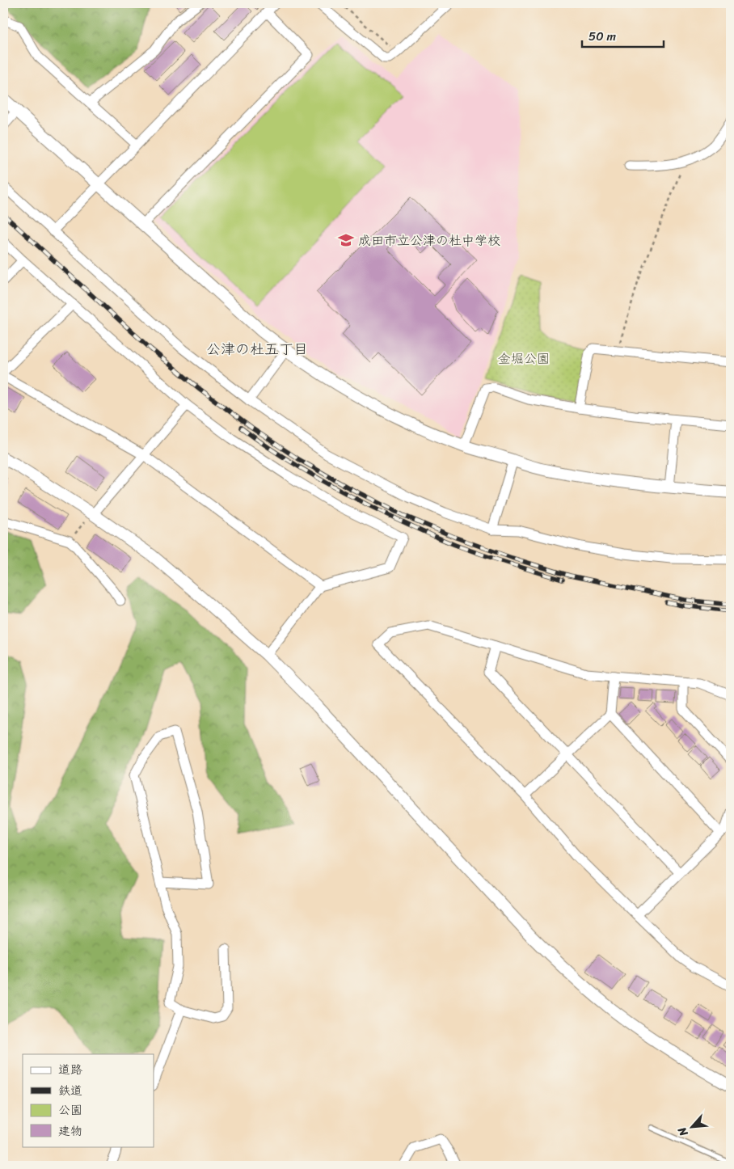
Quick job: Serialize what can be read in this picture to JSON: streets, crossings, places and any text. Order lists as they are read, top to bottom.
{
  "districts": ["公津の杜五丁目"],
  "parks": ["金堀公園"],
  "places": {
    "school or university": ["成田市立公津の杜中学校"]
  },
  "legend": [
    "道路",
    "鉄道",
    "公園",
    "建物"
  ],
  "scale_bar": "50 m",
  "north": "bottom left"
}
